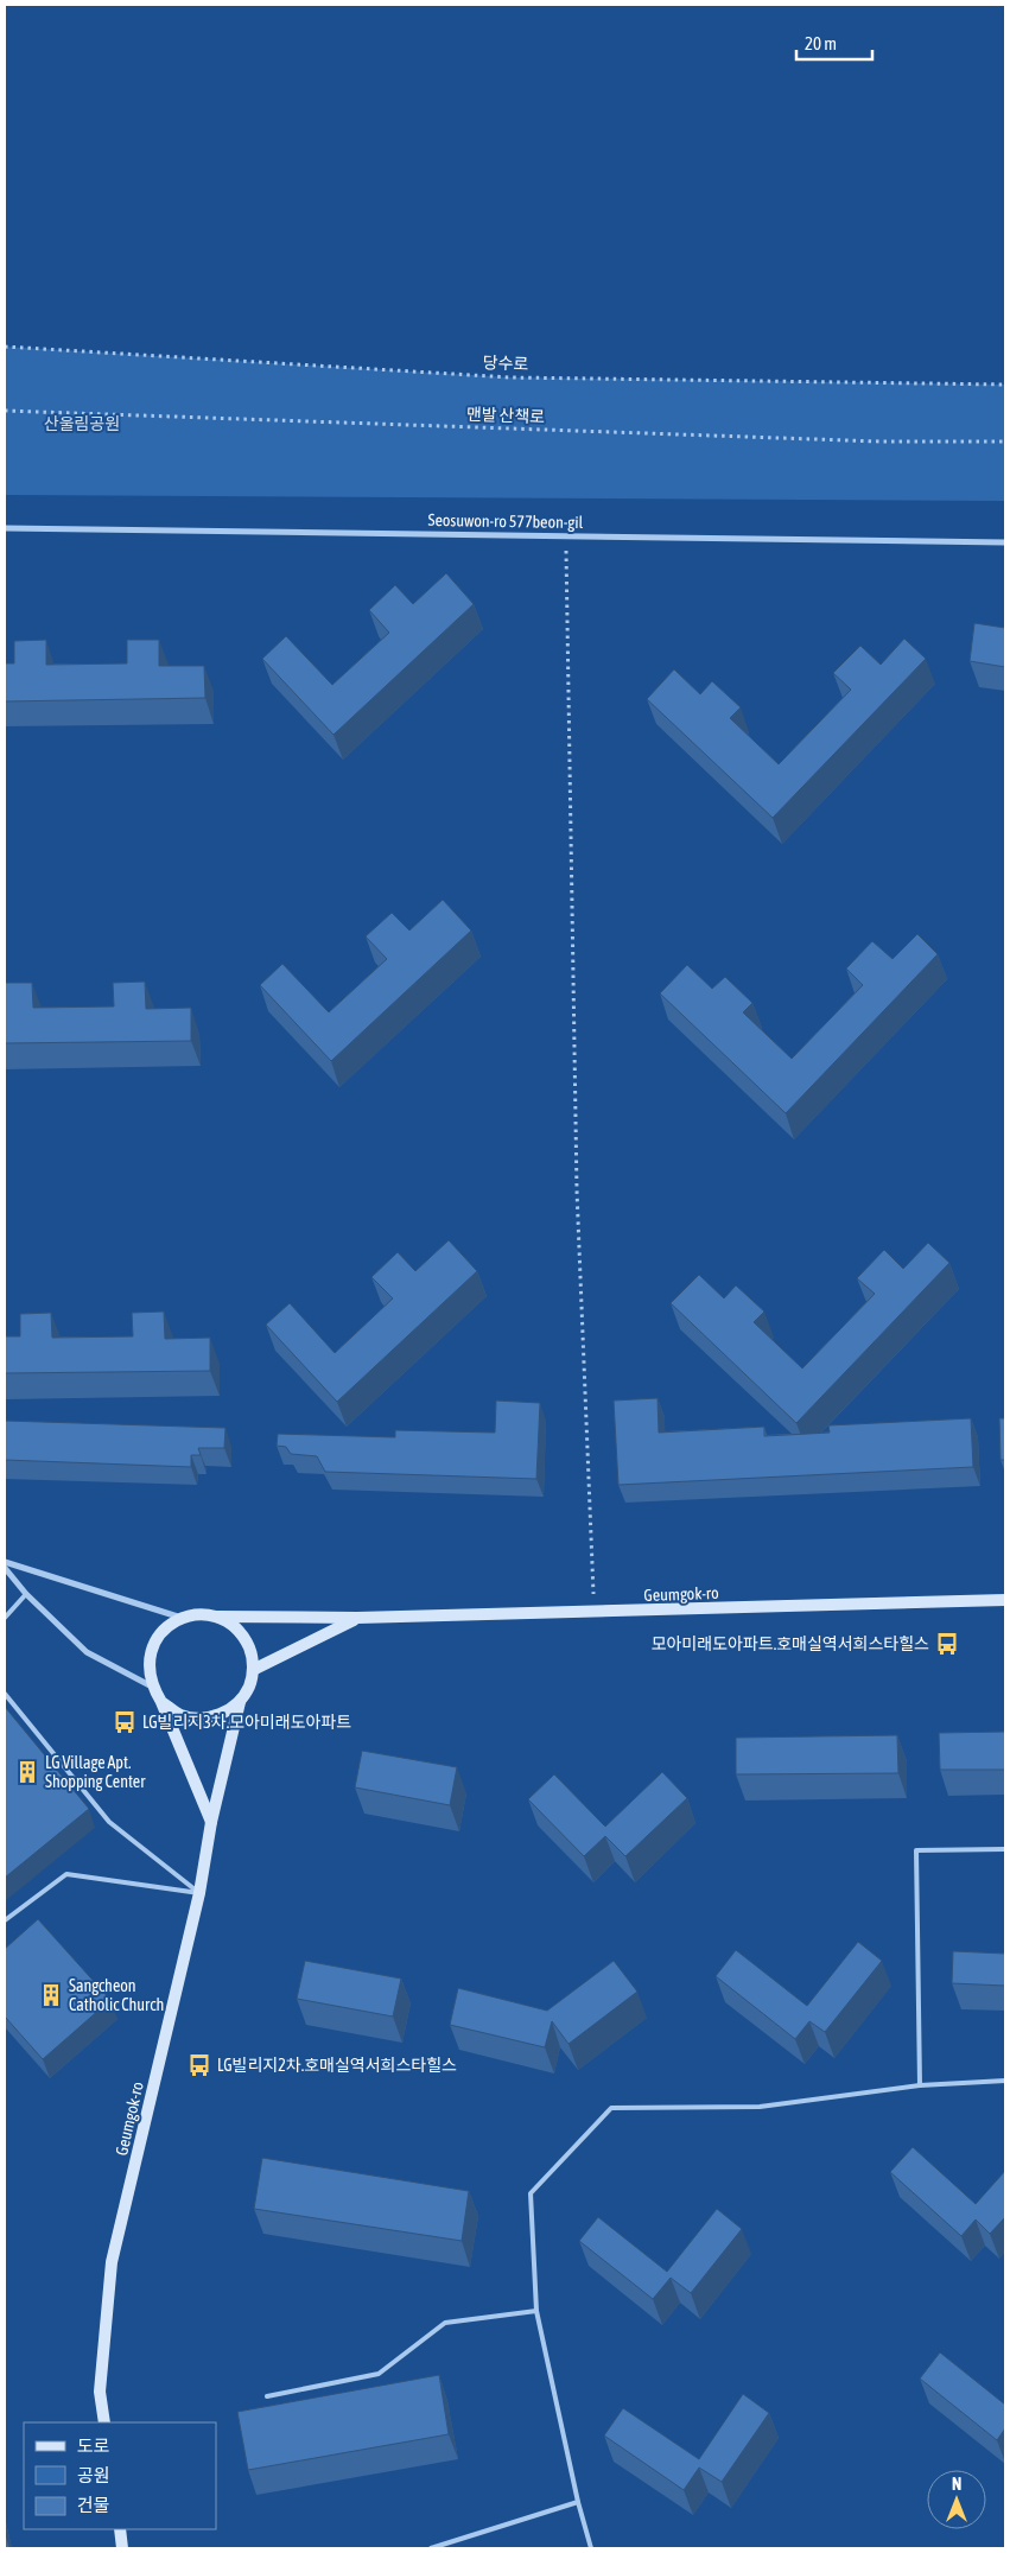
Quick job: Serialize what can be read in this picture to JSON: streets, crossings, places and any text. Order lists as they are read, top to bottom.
{
  "streets": {
    "main road": ["Geumgok-ro"],
    "street": ["Seosuwon-ro 577beon-gil"],
    "path": ["당수로", "맨발 산책로"]
  },
  "parks": ["산울림공원"],
  "places": {
    "bus stop": ["모아미래도아파트.호매실역서희스타힐스", "LG빌리지3차.모아미래도아파트", "LG빌리지2차.호매실역서희스타힐스"],
    "building": ["LG Village Apt. Shopping Center", "Sangcheon Catholic Church"]
  },
  "legend": ["도로", "공원", "건물"],
  "scale_bar": "20 m",
  "north": "top"
}
